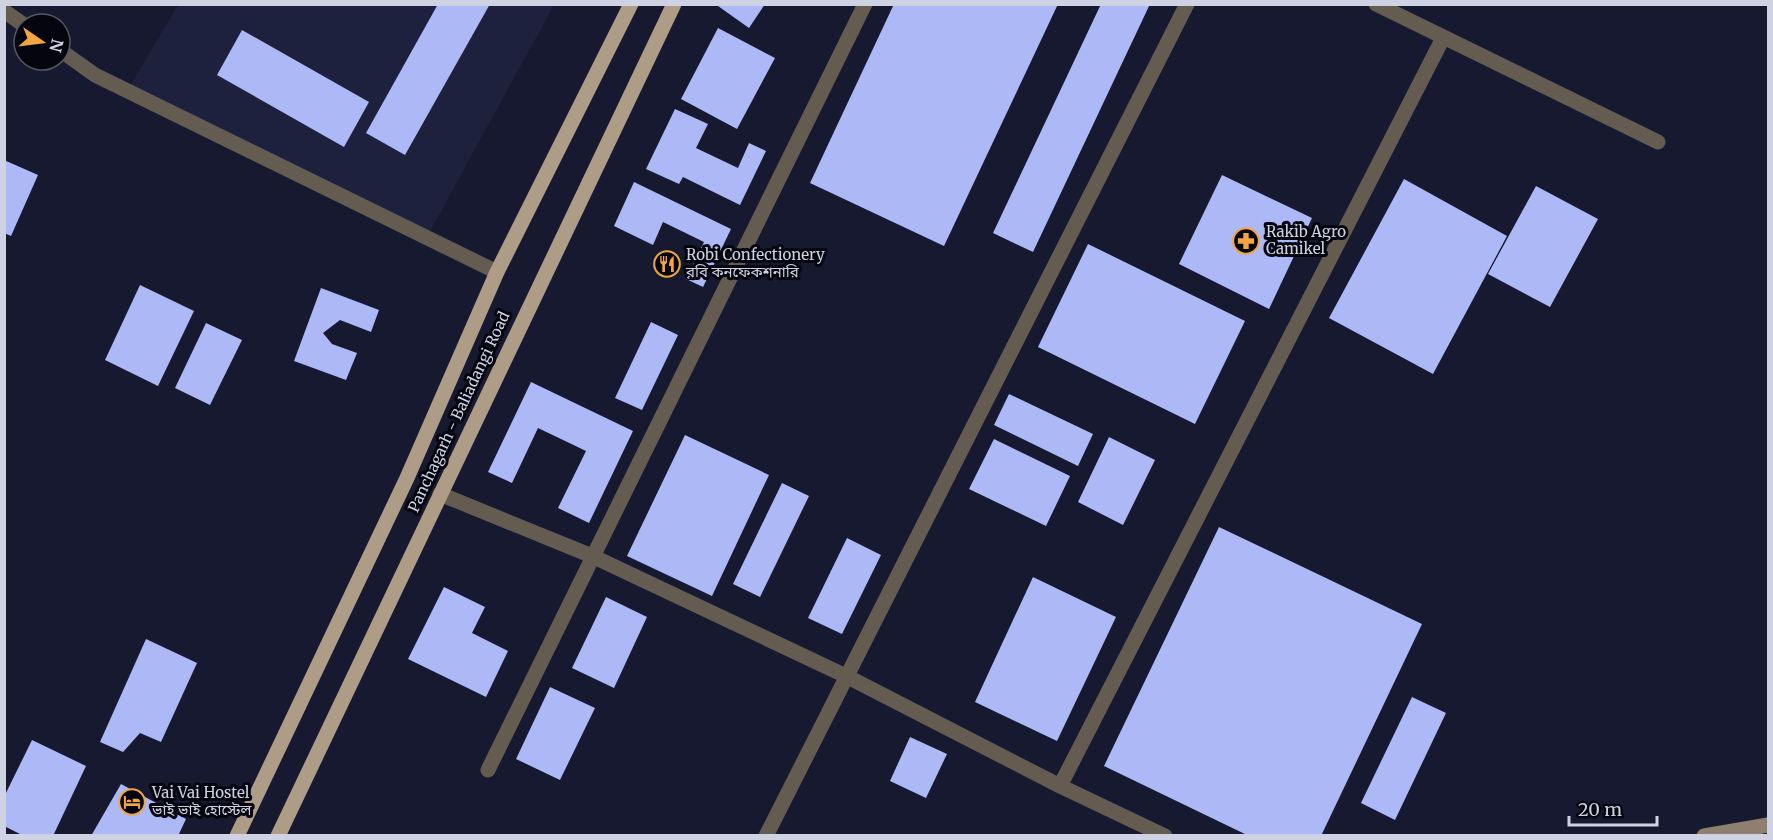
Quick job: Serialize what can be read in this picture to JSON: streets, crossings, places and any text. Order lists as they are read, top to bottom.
{
  "streets": {
    "main road": ["Panchagarh - Baliadangi Road"]
  },
  "places": {
    "pharmacy": ["Rakib Agro Camikel"],
    "restaurant": ["Robi Confectionery রবি কনফেকশনারি"],
    "hotel": ["Vai Vai Hostel ভাই ভাই হোস্টেল"]
  },
  "scale_bar": "20 m",
  "north": "right"
}
